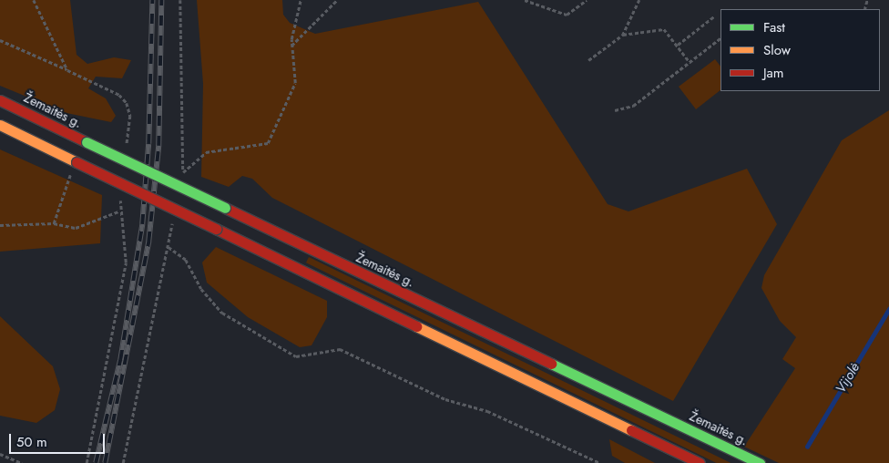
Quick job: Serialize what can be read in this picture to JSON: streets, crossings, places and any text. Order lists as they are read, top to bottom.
{
  "streets": {
    "main road": ["Žemaitės g."]
  },
  "water": ["Vijolė"],
  "legend": ["Fast", "Slow", "Jam"],
  "scale_bar": "50 m"
}
